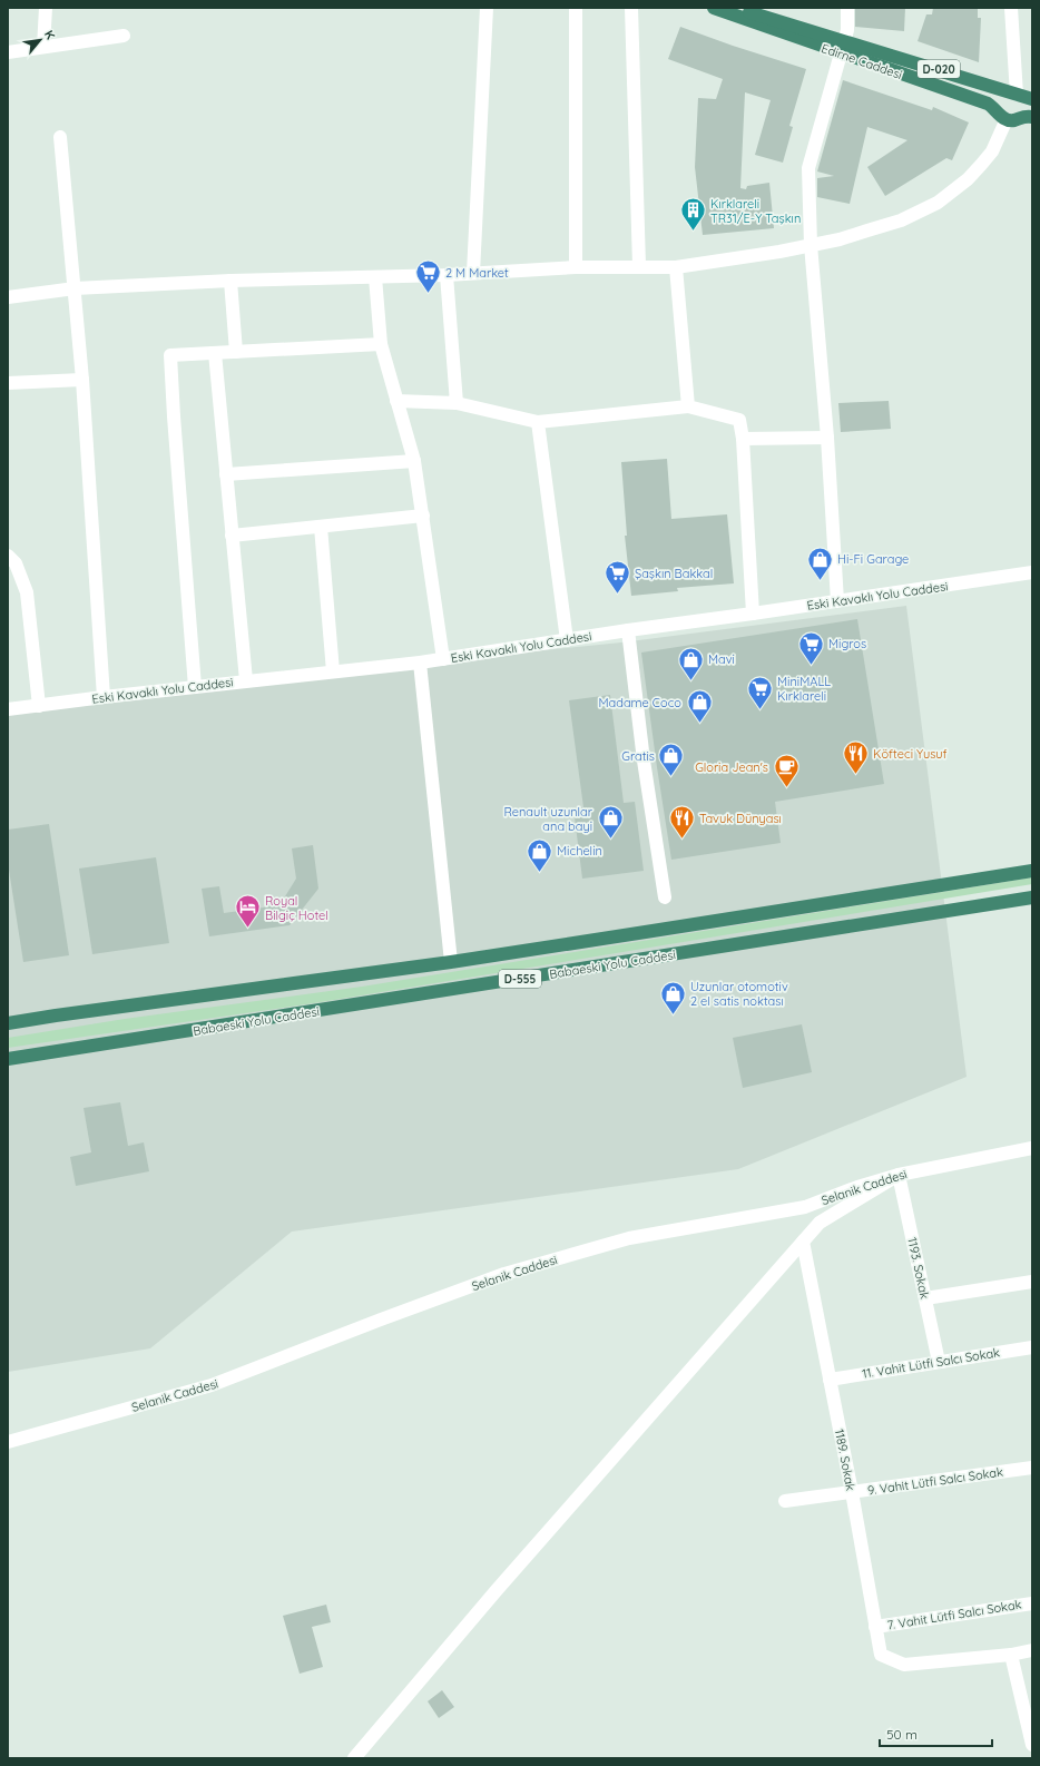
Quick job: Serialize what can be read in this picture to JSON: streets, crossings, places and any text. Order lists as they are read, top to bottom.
{
  "streets": {
    "highway": [
      "Edirne Caddesi",
      "D-020",
      "Babaeski Yolu Caddesi",
      "D-555"
    ],
    "street": [
      "Eski Kavaklı Yolu Caddesi",
      "Selanik Caddesi",
      "1193. Sokak",
      "11. Vahit Lütfi Salcı Sokak",
      "1189. Sokak",
      "9. Vahit Lütfi Salcı Sokak",
      "7. Vahit Lütfi Salcı Sokak"
    ]
  },
  "crossings": [
    ["Selanik Caddesi", "1193. Sokak"],
    ["1193. Sokak", "11. Vahit Lütfi Salcı Sokak"],
    ["11. Vahit Lütfi Salcı Sokak", "1189. Sokak"],
    ["1189. Sokak", "9. Vahit Lütfi Salcı Sokak"],
    ["1189. Sokak", "7. Vahit Lütfi Salcı Sokak"]
  ],
  "places": {
    "building": ["Kırklareli TR31/E-Y Taşkın"],
    "supermarket": [
      "2 M Market",
      "Şaşkın Bakkal",
      "Migros",
      "MiniMALL Kırklareli"
    ],
    "shop": [
      "Hi-Fi Garage",
      "Mavi",
      "Madame Coco",
      "Gratis",
      "Renault uzunlar ana bayi",
      "Michelin",
      "Uzunlar otomotiv 2 el satis noktası"
    ],
    "restaurant": ["Köfteci Yusuf", "Tavuk Dünyası"],
    "cafe": ["Gloria Jean's"],
    "hotel": ["Royal Bilgiç Hotel"]
  },
  "scale_bar": "50 m",
  "north": "top right"
}
